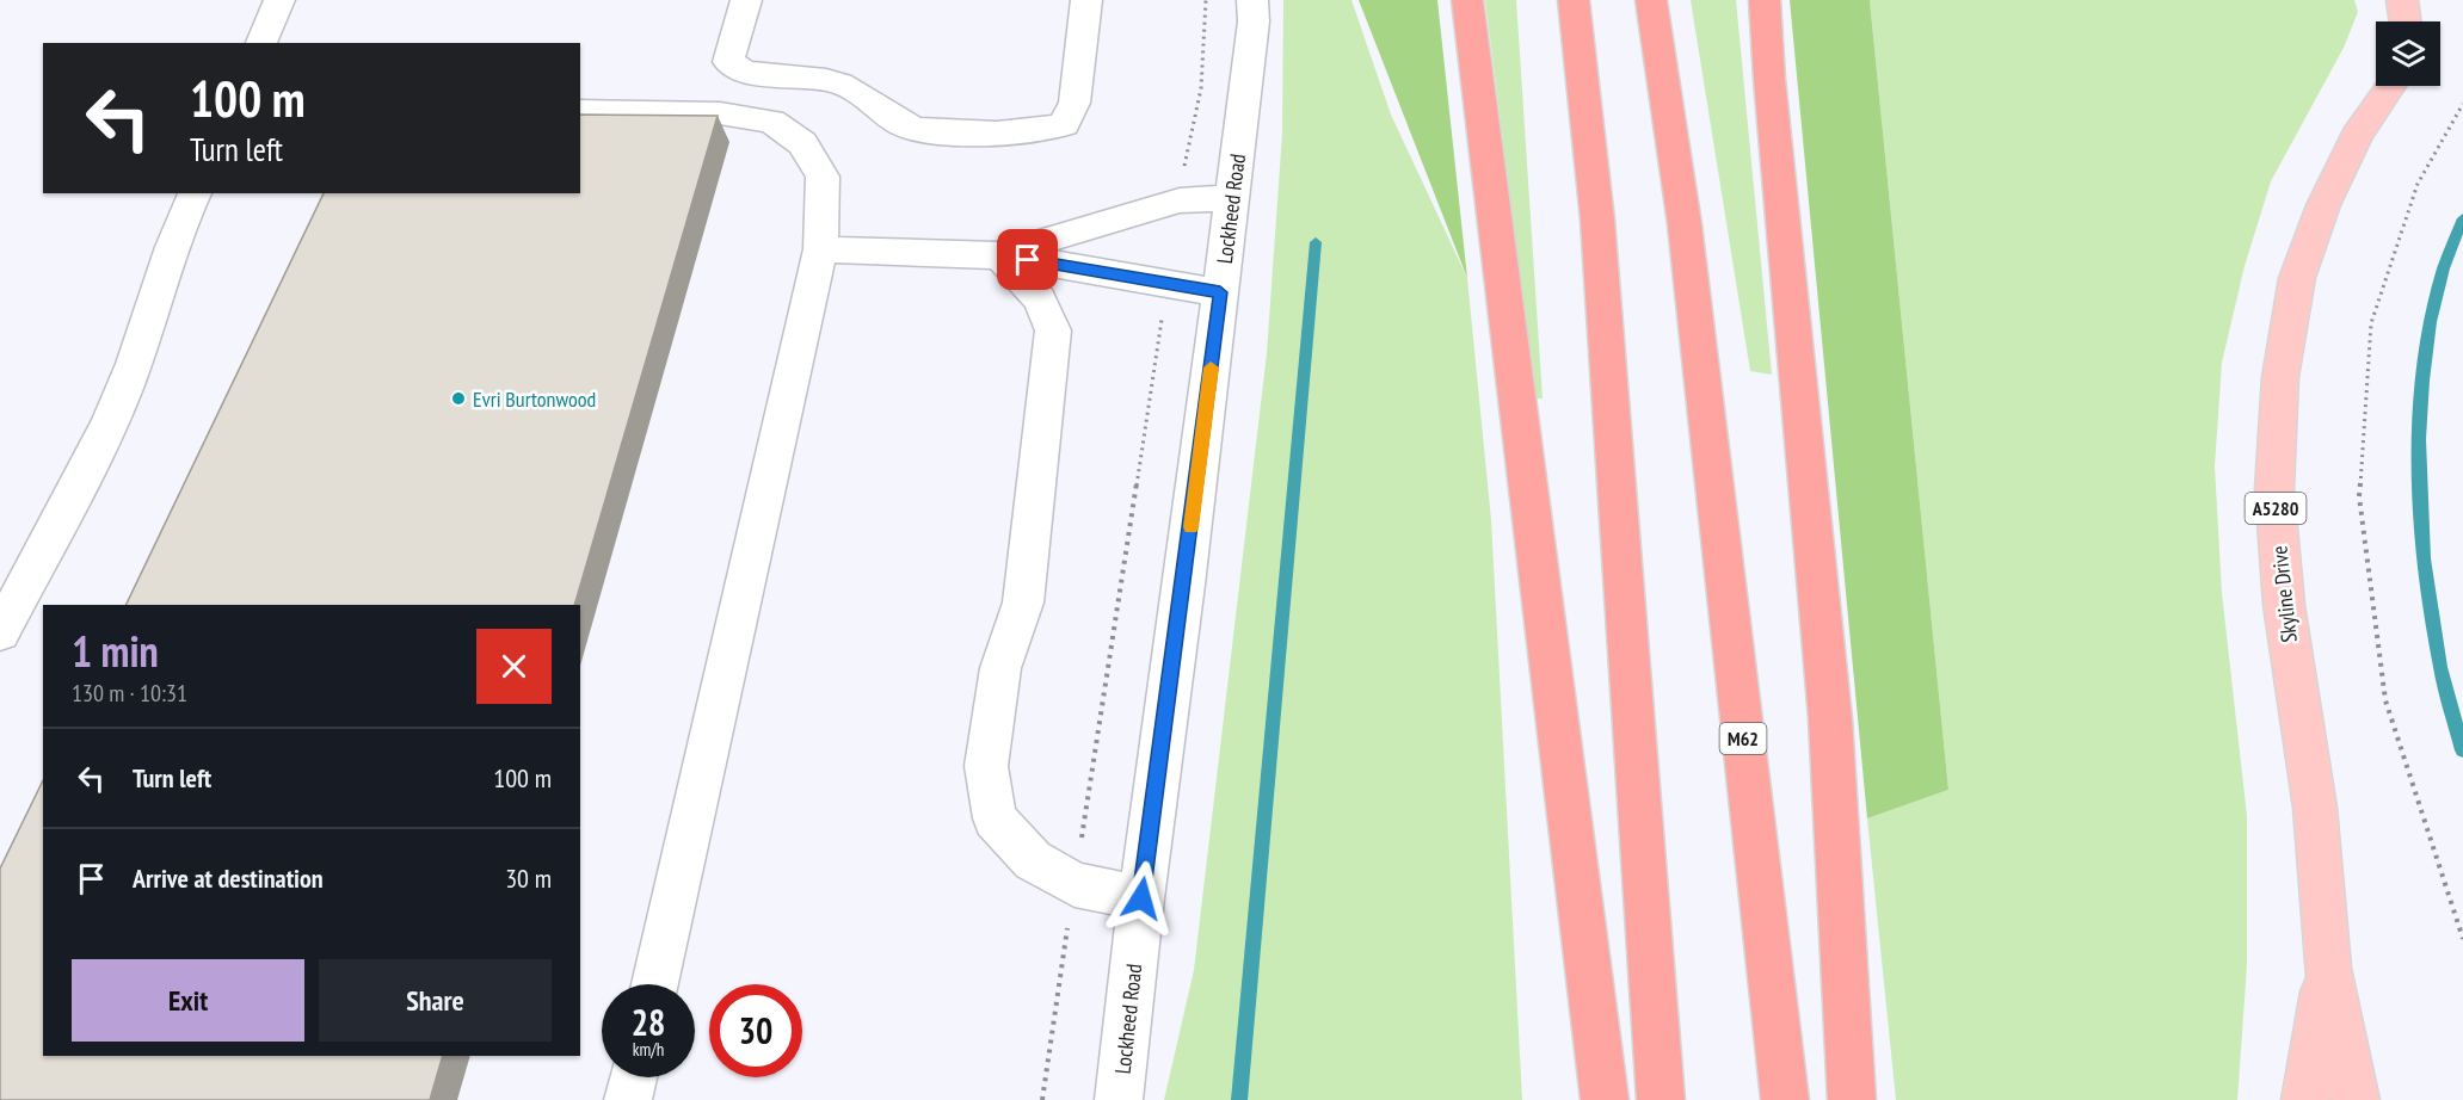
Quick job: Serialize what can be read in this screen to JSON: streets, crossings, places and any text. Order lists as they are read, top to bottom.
{
  "streets": {
    "highway": ["M62"],
    "main road": ["A5280", "Skyline Drive"],
    "street": ["Lockheed Road"]
  },
  "places": ["Evri Burtonwood"],
  "page": {
    "turn": ["100 m", "Turn left"],
    "heading": ["1 min", "130 m · 10:31"],
    "list": [
      {
        "name": "Turn left",
        "value": "100 m"
      },
      {
        "name": "Arrive at destination",
        "value": "30 m"
      }
    ],
    "buttons": ["Exit", "Share"],
    "speed": "28 km/h",
    "limit": "30"
  }
}
